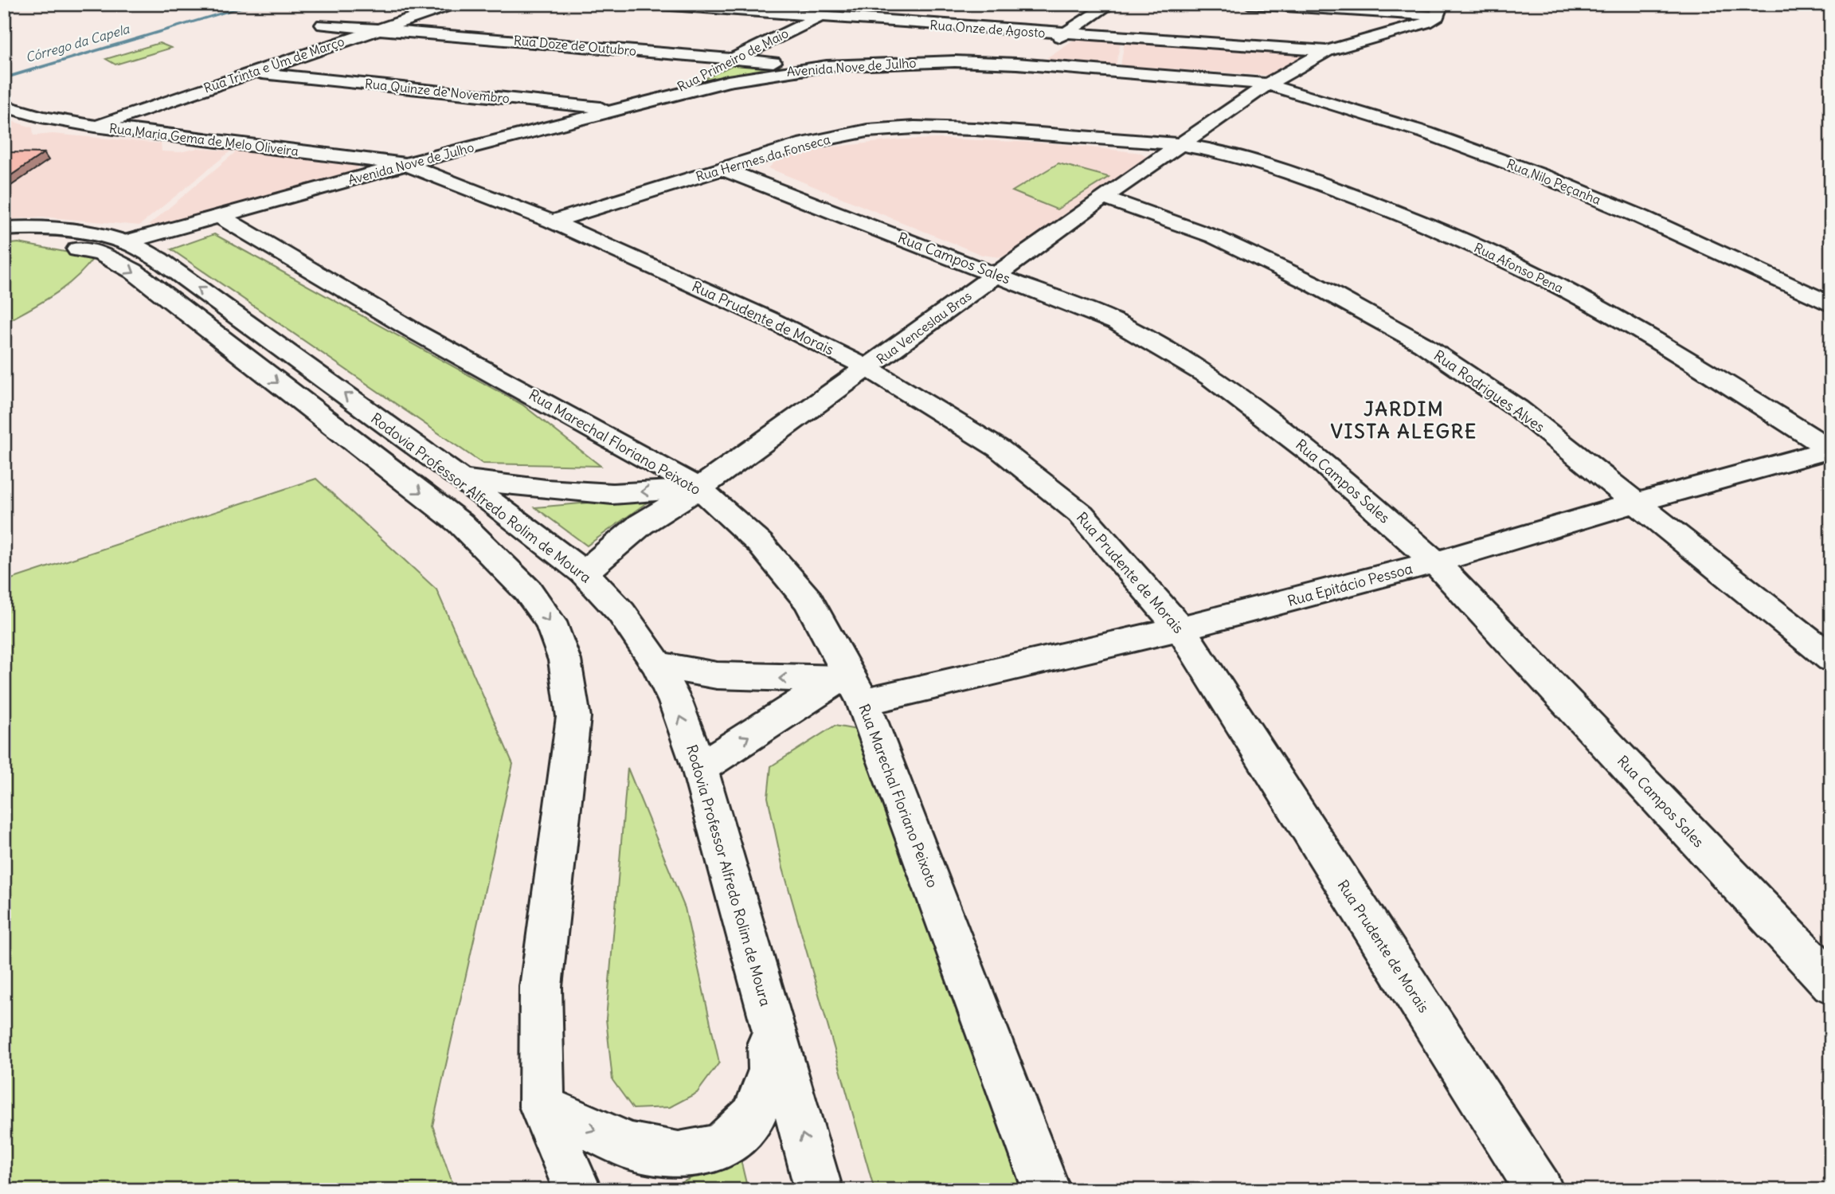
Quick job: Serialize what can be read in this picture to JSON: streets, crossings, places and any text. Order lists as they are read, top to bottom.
{
  "streets": {
    "street": [
      "Rua Onze de Agosto",
      "Rua Doze de Outubro",
      "Rua Primeiro de Maio",
      "Rua Trinta e Um de Março",
      "Avenida Nove de Julho",
      "Rua Quinze de Novembro",
      "Rua Maria Gema de Melo Oliveira",
      "Rua Hermes da Fonseca",
      "Rua Nilo Peçanha",
      "Rua Campos Sales",
      "Rua Afonso Pena",
      "Rua Prudente de Morais",
      "Rua Venceslau Bras",
      "Rua Rodrigues Alves",
      "Rua Marechal Floriano Peixoto",
      "Rodovia Professor Alfredo Rolim de Moura",
      "Rua Epitácio Pessoa"
    ]
  },
  "crossings": [
    ["Rua Onze de Agosto", "Rua Primeiro de Maio"],
    ["Rua Doze de Outubro", "Rua Primeiro de Maio"],
    ["Rua Doze de Outubro", "Rua Trinta e Um de Março"],
    ["Rua Doze de Outubro", "Avenida Nove de Julho"],
    ["Rua Primeiro de Maio", "Avenida Nove de Julho"],
    ["Rua Trinta e Um de Março", "Rua Quinze de Novembro"],
    ["Rua Trinta e Um de Março", "Rua Maria Gema de Melo Oliveira"],
    ["Avenida Nove de Julho", "Rua Quinze de Novembro"],
    ["Avenida Nove de Julho", "Rua Maria Gema de Melo Oliveira"],
    ["Avenida Nove de Julho", "Rua Nilo Peçanha"],
    ["Avenida Nove de Julho", "Rua Prudente de Morais"],
    ["Avenida Nove de Julho", "Rua Venceslau Bras"],
    ["Avenida Nove de Julho", "Rua Marechal Floriano Peixoto"],
    ["Avenida Nove de Julho", "Rodovia Professor Alfredo Rolim de Moura"],
    ["Rua Maria Gema de Melo Oliveira", "Rua Prudente de Morais"],
    ["Rua Hermes da Fonseca", "Rua Campos Sales"],
    ["Rua Hermes da Fonseca", "Rua Afonso Pena"],
    ["Rua Hermes da Fonseca", "Rua Prudente de Morais"],
    ["Rua Hermes da Fonseca", "Rua Venceslau Bras"],
    ["Rua Nilo Peçanha", "Rua Venceslau Bras"],
    ["Rua Campos Sales", "Rua Venceslau Bras"],
    ["Rua Campos Sales", "Rua Epitácio Pessoa"],
    ["Rua Afonso Pena", "Rua Venceslau Bras"],
    ["Rua Afonso Pena", "Rua Epitácio Pessoa"],
    ["Rua Prudente de Morais", "Rua Venceslau Bras"],
    ["Rua Prudente de Morais", "Rua Epitácio Pessoa"],
    ["Rua Venceslau Bras", "Rua Rodrigues Alves"],
    ["Rua Venceslau Bras", "Rua Marechal Floriano Peixoto"],
    ["Rua Venceslau Bras", "Rodovia Professor Alfredo Rolim de Moura"],
    ["Rua Rodrigues Alves", "Rua Epitácio Pessoa"],
    ["Rua Marechal Floriano Peixoto", "Rua Epitácio Pessoa"]
  ],
  "one_way": ["Rodovia Professor Alfredo Rolim de Moura"],
  "districts": ["JARDIM VISTA ALEGRE"],
  "water": ["Córrego da Capela"]
}
